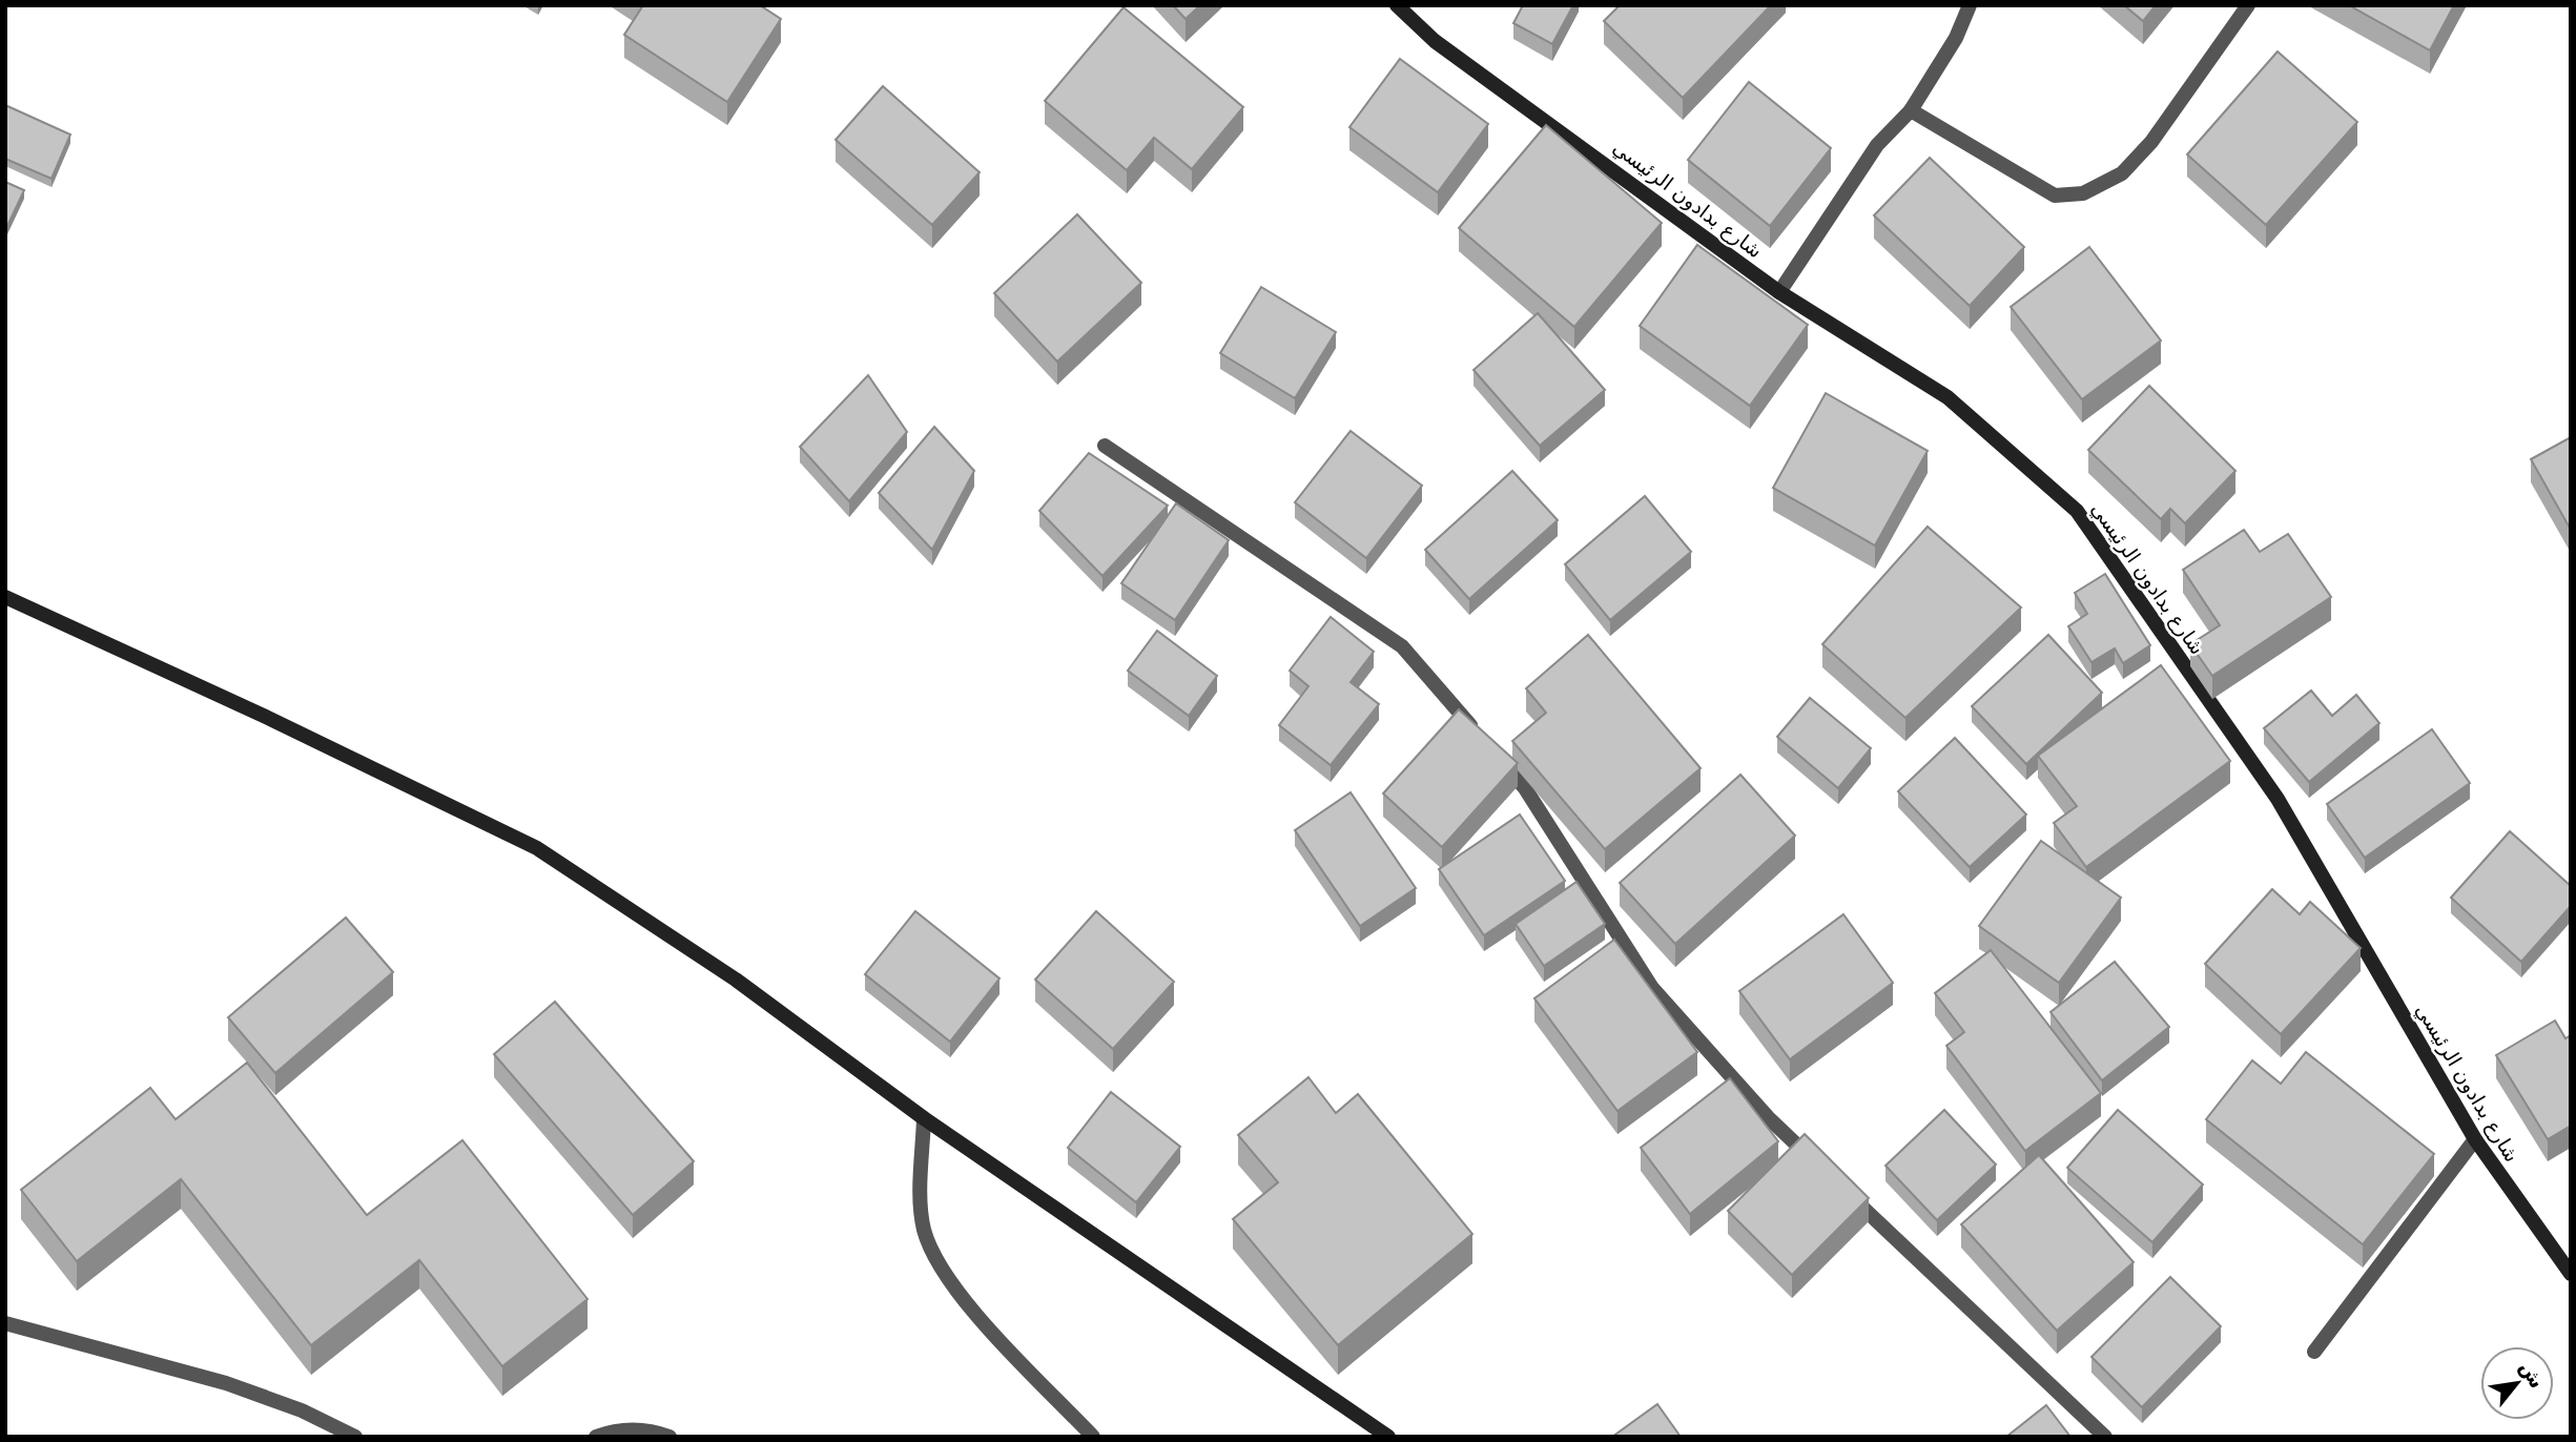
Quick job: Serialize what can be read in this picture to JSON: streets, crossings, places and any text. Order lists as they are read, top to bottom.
{
  "streets": {
    "main road": ["شارع بدادون الرئيسي"]
  },
  "north": "top right"
}
